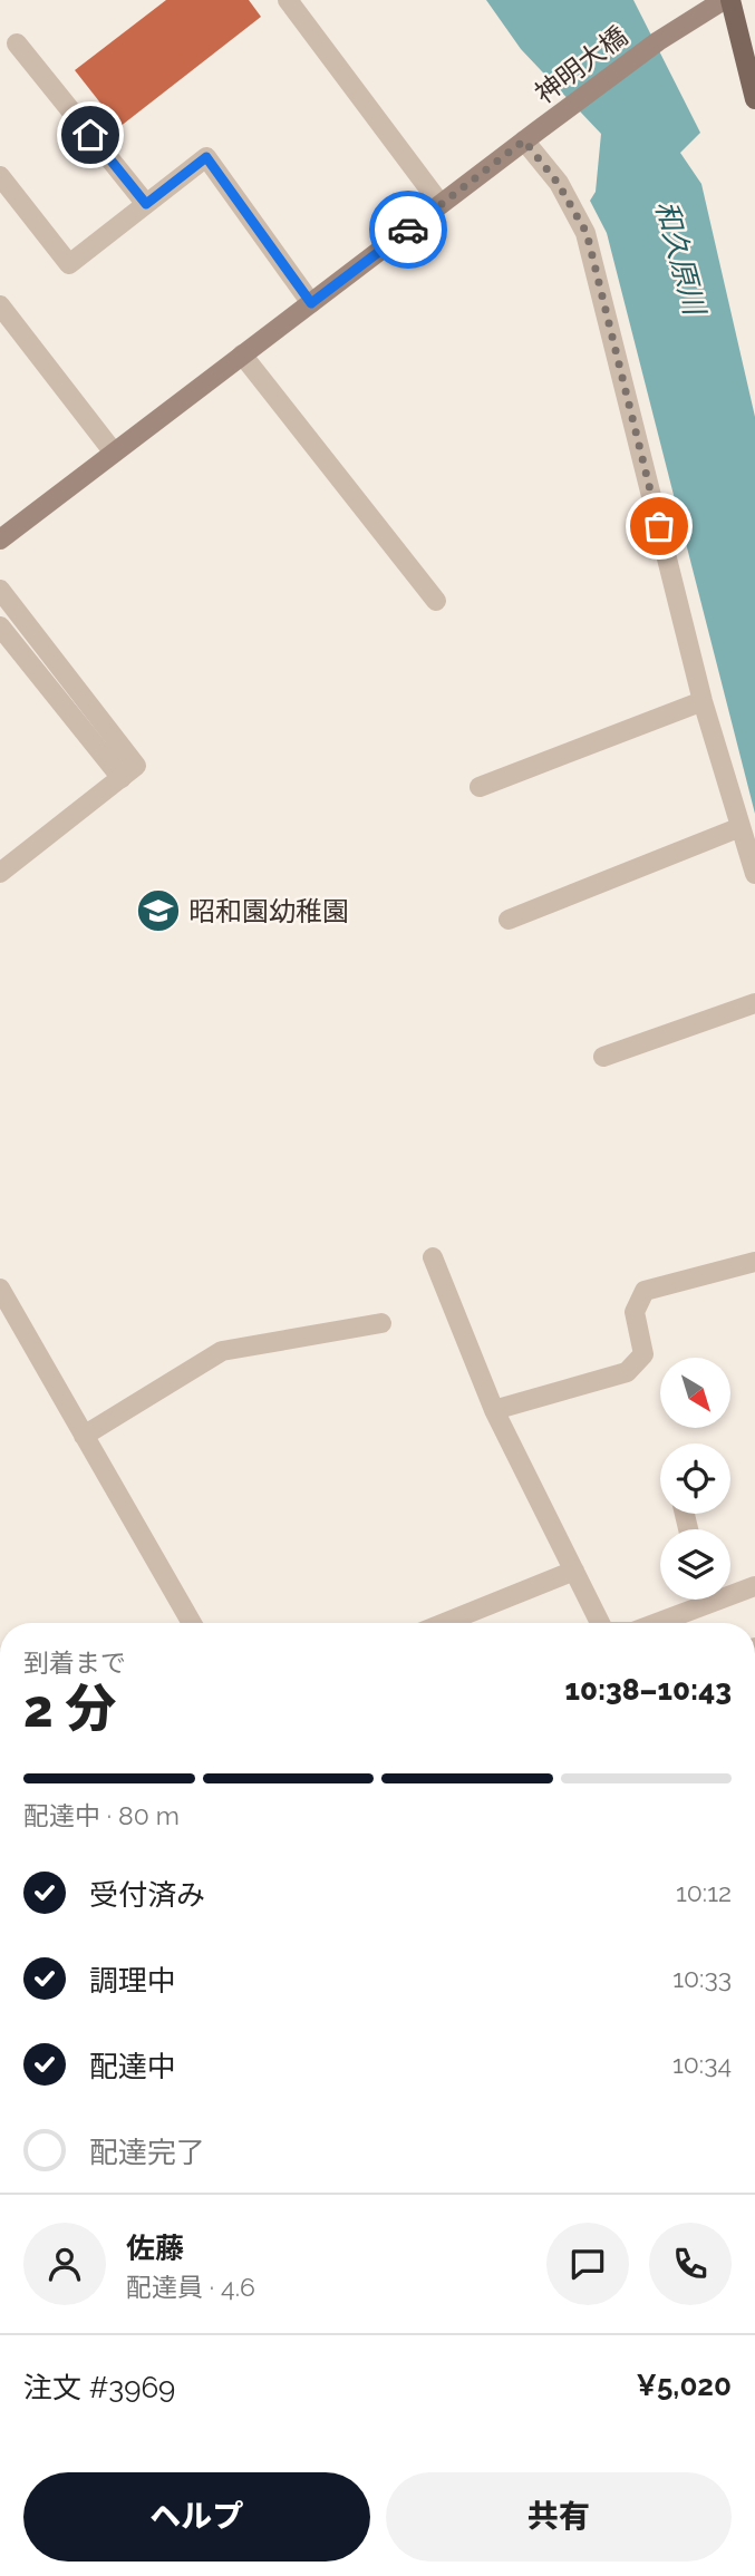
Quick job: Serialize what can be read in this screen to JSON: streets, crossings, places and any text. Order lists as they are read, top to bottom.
{
  "streets": {
    "street": ["神明大橋"]
  },
  "water": ["和久原川"],
  "places": {
    "school or university": ["昭和園幼稚園"]
  },
  "north": "bottom right",
  "page": {
    "heading": ["2 分", "到着まで", "10:38–10:43"],
    "panel": [
      "佐藤",
      "配達員 · 4.6",
      "注文 #3969",
      "¥5,020"
    ],
    "bar": "配達中 · 80 m",
    "list": [
      ["受付済み", "10:12"],
      ["調理中", "10:33"],
      ["配達中", "10:34"],
      "配達完了"
    ],
    "buttons": ["ヘルプ", "共有"]
  }
}
